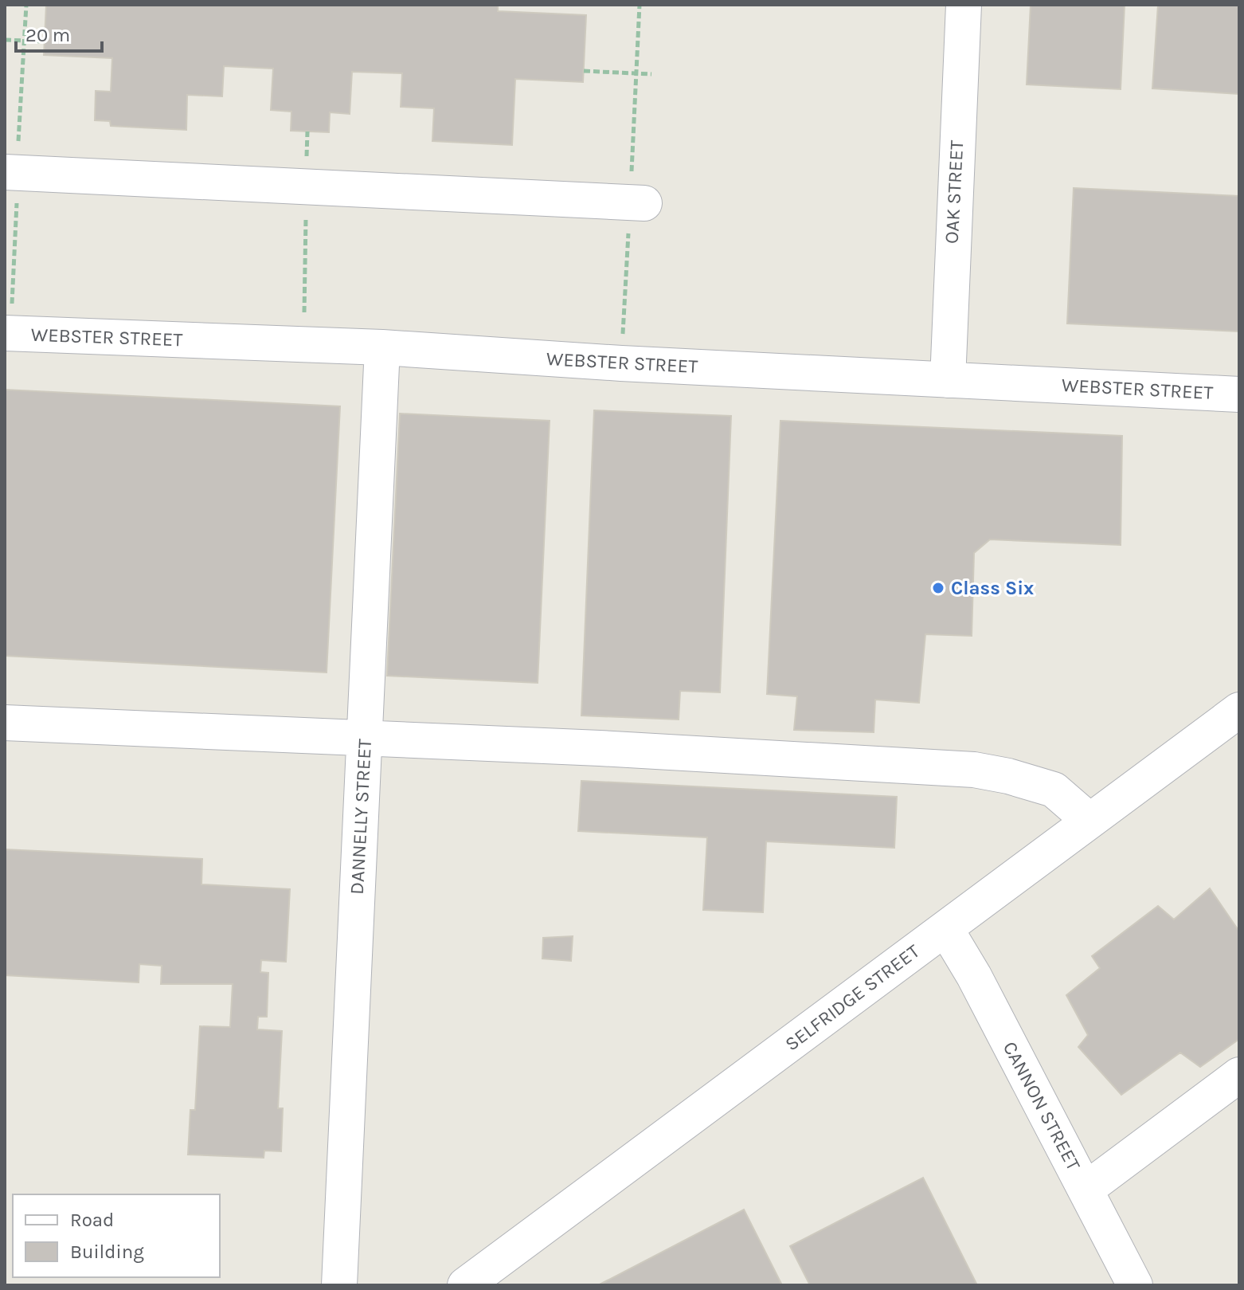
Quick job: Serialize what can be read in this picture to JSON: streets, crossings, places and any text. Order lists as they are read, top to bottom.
{
  "streets": {
    "street": [
      "OAK STREET",
      "WEBSTER STREET",
      "DANNELLY STREET",
      "SELFRIDGE STREET",
      "CANNON STREET"
    ]
  },
  "crossings": [
    ["OAK STREET", "WEBSTER STREET"],
    ["WEBSTER STREET", "DANNELLY STREET"],
    ["SELFRIDGE STREET", "CANNON STREET"]
  ],
  "places": ["Class Six"],
  "legend": ["Road", "Building"],
  "scale_bar": "20 m"
}
